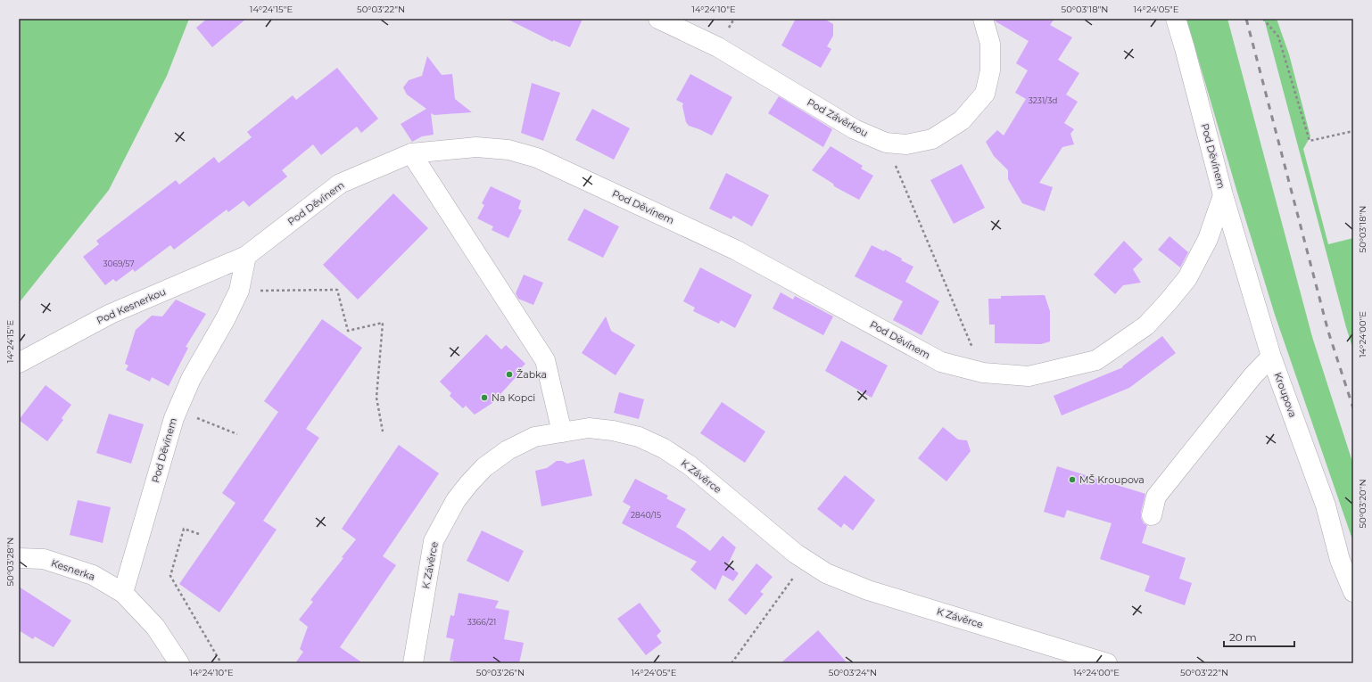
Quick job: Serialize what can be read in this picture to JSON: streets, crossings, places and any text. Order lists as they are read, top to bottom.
{
  "streets": {
    "street": [
      "Pod Závěrkou",
      "Pod Děvínem",
      "Pod Kesnerkou",
      "Kroupova",
      "K Závěrce",
      "Kesnerka"
    ]
  },
  "crossings": [
    ["Pod Děvínem", "Pod Kesnerkou"],
    ["Pod Děvínem", "Kroupova"],
    ["Pod Děvínem", "Kesnerka"]
  ],
  "places": ["Žabka", "Na Kopci", "MŠ Kroupova"],
  "house_numbers": [
    "3231/3d",
    "3069/57",
    "2840/15",
    "3366/21"
  ],
  "scale_bar": "20 m",
  "coordinates": [
    "14°24'15\"E",
    "50°03'22\"N",
    "14°24'10\"E",
    "50°03'18\"N",
    "14°24'05\"E",
    "14°24'00\"E",
    "50°03'20\"N",
    "50°03'28\"N",
    "50°03'26\"N",
    "50°03'24\"N"
  ]
}
